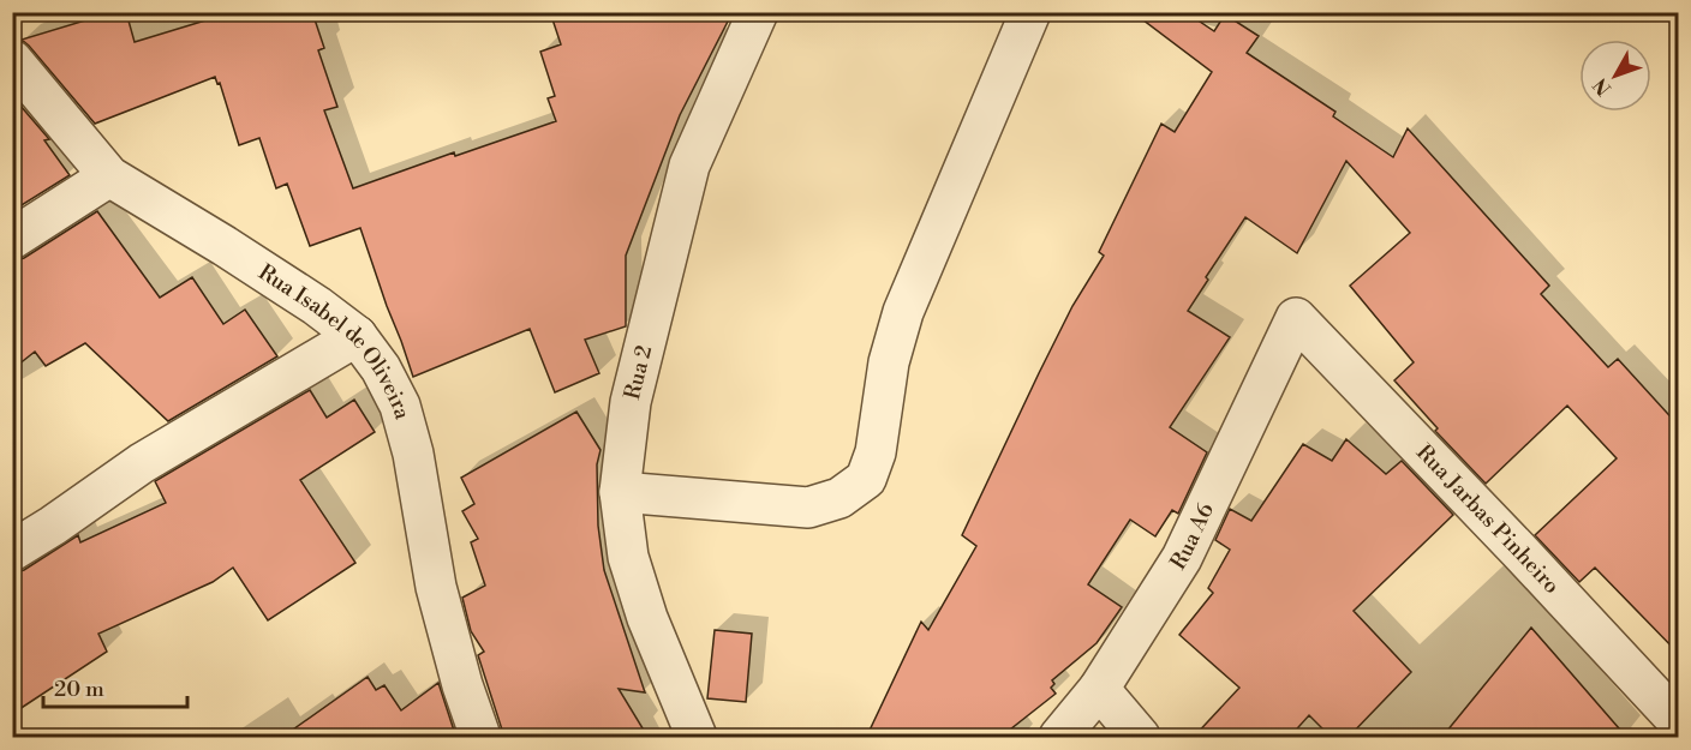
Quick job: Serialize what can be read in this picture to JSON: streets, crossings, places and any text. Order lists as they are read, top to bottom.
{
  "streets": {
    "street": [
      "Rua Isabel de Oliveira",
      "Rua 2",
      "Rua Jarbas Pinheiro",
      "Rua A6"
    ]
  },
  "crossings": [
    ["Rua Jarbas Pinheiro", "Rua A6"]
  ],
  "scale_bar": "20 m",
  "north": "bottom left"
}
